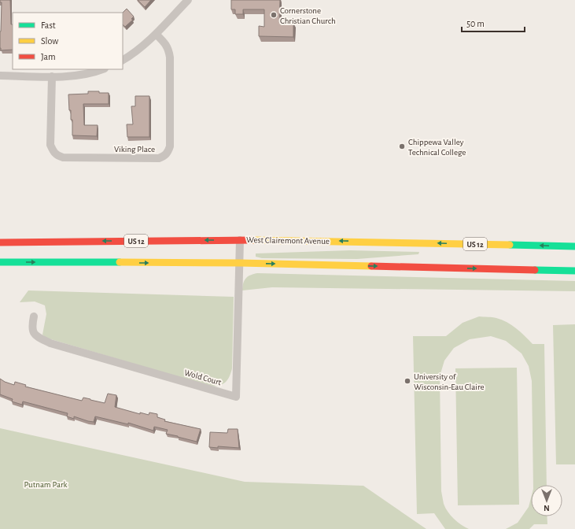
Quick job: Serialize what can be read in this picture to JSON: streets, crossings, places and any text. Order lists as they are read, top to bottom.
{
  "streets": {
    "main road": ["West Clairemont Avenue", "US 12"],
    "street": ["Viking Place", "Wold Court"]
  },
  "crossings": [
    ["West Clairemont Avenue", "Wold Court"]
  ],
  "parks": ["Putnam Park"],
  "places": ["Cornerstone Christian Church", "Chippewa Valley Technical College", "University of Wisconsin-Eau Claire"],
  "legend": ["Fast", "Slow", "Jam"],
  "scale_bar": "50 m",
  "north": "bottom"
}
